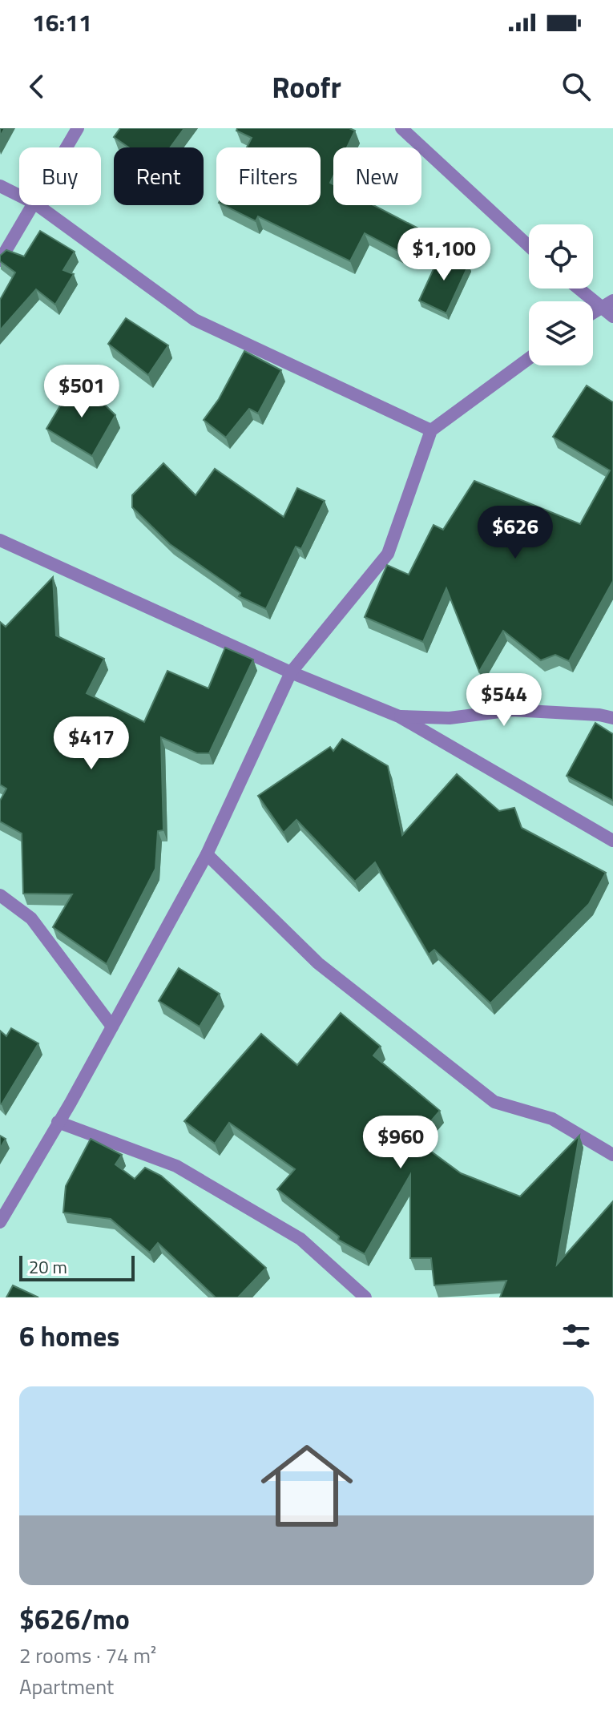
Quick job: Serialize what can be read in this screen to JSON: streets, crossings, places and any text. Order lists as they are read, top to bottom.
{
  "scale_bar": "20 m",
  "page": {
    "status": "16:11",
    "header": "Roofr",
    "chip": [
      "Buy",
      "Rent",
      "Filters",
      "New"
    ],
    "price": [
      "$1,100",
      "$501",
      "$626",
      "$544",
      "$417",
      "$960"
    ],
    "scale": "20 m",
    "heading": "6 homes",
    "list": [
      {
        "name": "$626/mo",
        "note": "2 rooms · 74 m² · Apartment"
      }
    ]
  }
}
